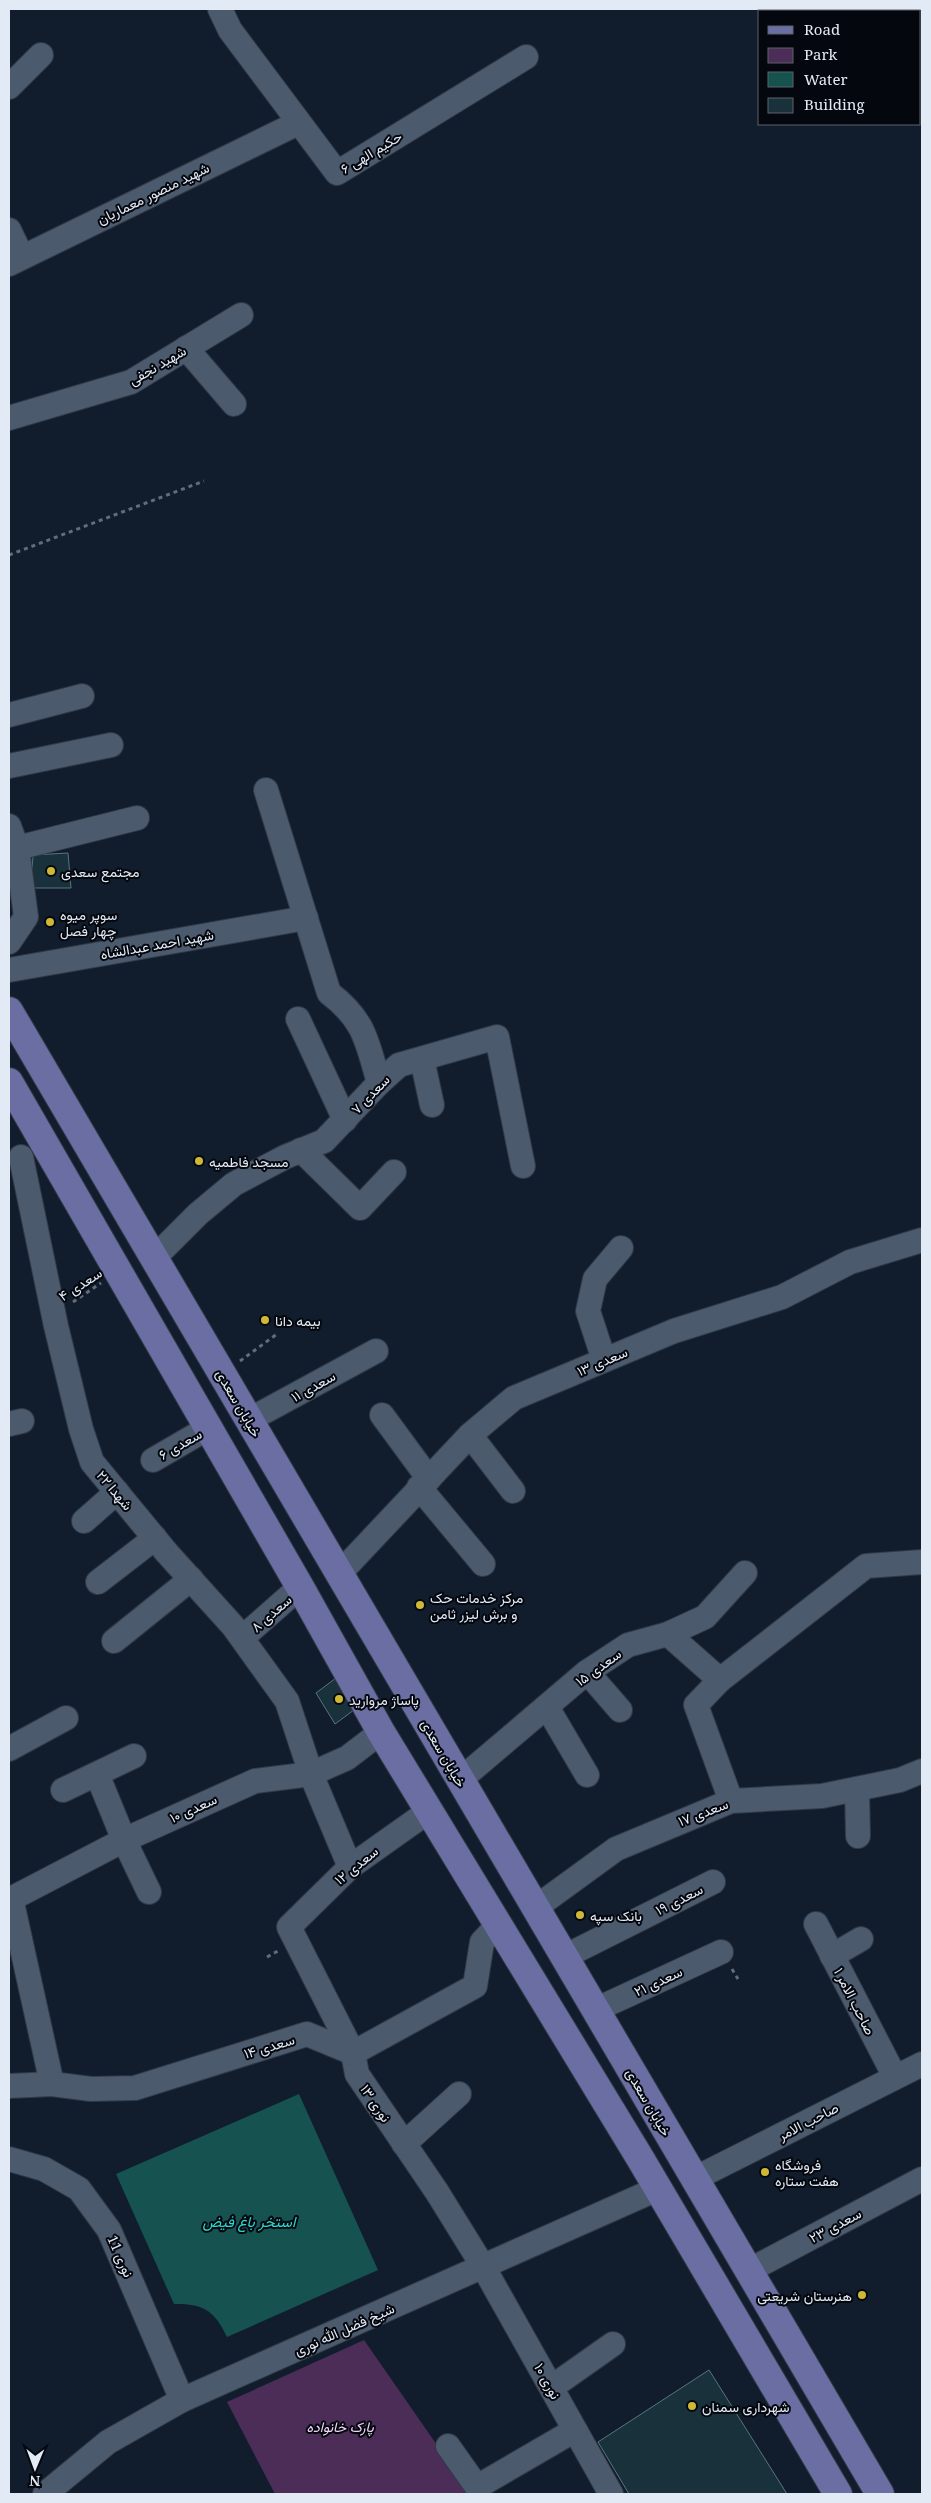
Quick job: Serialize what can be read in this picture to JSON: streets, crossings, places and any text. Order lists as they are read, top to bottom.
{
  "streets": {
    "main road": ["خیابان سعدی"],
    "street": [
      "حکیم الهی ۶",
      "شهید منصور معماریان",
      "شهید نجفی",
      "شهید احمد عبدالشاه",
      "سعدی ۷",
      "سعدی ۱۳",
      "سعدی ۱۱",
      "سعدی ۶",
      "شهدا ۲۲",
      "سعدی ۸",
      "سعدی ۱۵",
      "سعدی ۱۰",
      "سعدی ۱۷",
      "سعدی ۱۲",
      "سعدی ۱۹",
      "سعدی ۲۱",
      "صاحب الامر ۱",
      "سعدی ۱۴",
      "نوری ۱۳",
      "صاحب الامر",
      "سعدی ۲۳",
      "نوری 11",
      "شیخ فضل الله نوری",
      "نوری ۱۰"
    ],
    "path": ["سعدی ۴"]
  },
  "crossings": [
    ["حکیم الهی ۶", "شهید منصور معماریان"],
    ["سعدی ۷", "خیابان سعدی"],
    ["سعدی ۴", "شهدا ۲۲"],
    ["سعدی ۱۳", "خیابان سعدی"],
    ["سعدی ۱۱", "خیابان سعدی"],
    ["خیابان سعدی", "سعدی ۱۵"],
    ["خیابان سعدی", "سعدی ۱۷"],
    ["خیابان سعدی", "سعدی ۱۹"],
    ["خیابان سعدی", "سعدی ۲۱"],
    ["خیابان سعدی", "صاحب الامر"],
    ["خیابان سعدی", "سعدی ۲۳"],
    ["شهدا ۲۲", "سعدی ۸"],
    ["شهدا ۲۲", "سعدی ۱۰"],
    ["شهدا ۲۲", "سعدی ۱۲"],
    ["سعدی ۱۲", "نوری ۱۳"],
    ["صاحب الامر ۱", "صاحب الامر"],
    ["سعدی ۱۴", "نوری ۱۳"],
    ["نوری ۱۳", "شیخ فضل الله نوری"],
    ["نوری ۱۳", "نوری ۱۰"],
    ["نوری 11", "شیخ فضل الله نوری"],
    ["شیخ فضل الله نوری", "نوری ۱۰"]
  ],
  "water": ["استخر باغ فیض"],
  "parks": ["پارک خانواده"],
  "places": [
    "مجتمع سعدی",
    "سوپر میوه چهار فصل",
    "مسجد فاطمیه",
    "بیمه دانا",
    "مرکز خدمات حک و برش لیزر ثامن",
    "پاساژ مروارید",
    "بانک سپه",
    "فروشگاه هفت ستاره",
    "هنرستان شریعتی",
    "شهرداری سمنان"
  ],
  "legend": [
    "Road",
    "Park",
    "Water",
    "Building"
  ],
  "north": "bottom"
}
